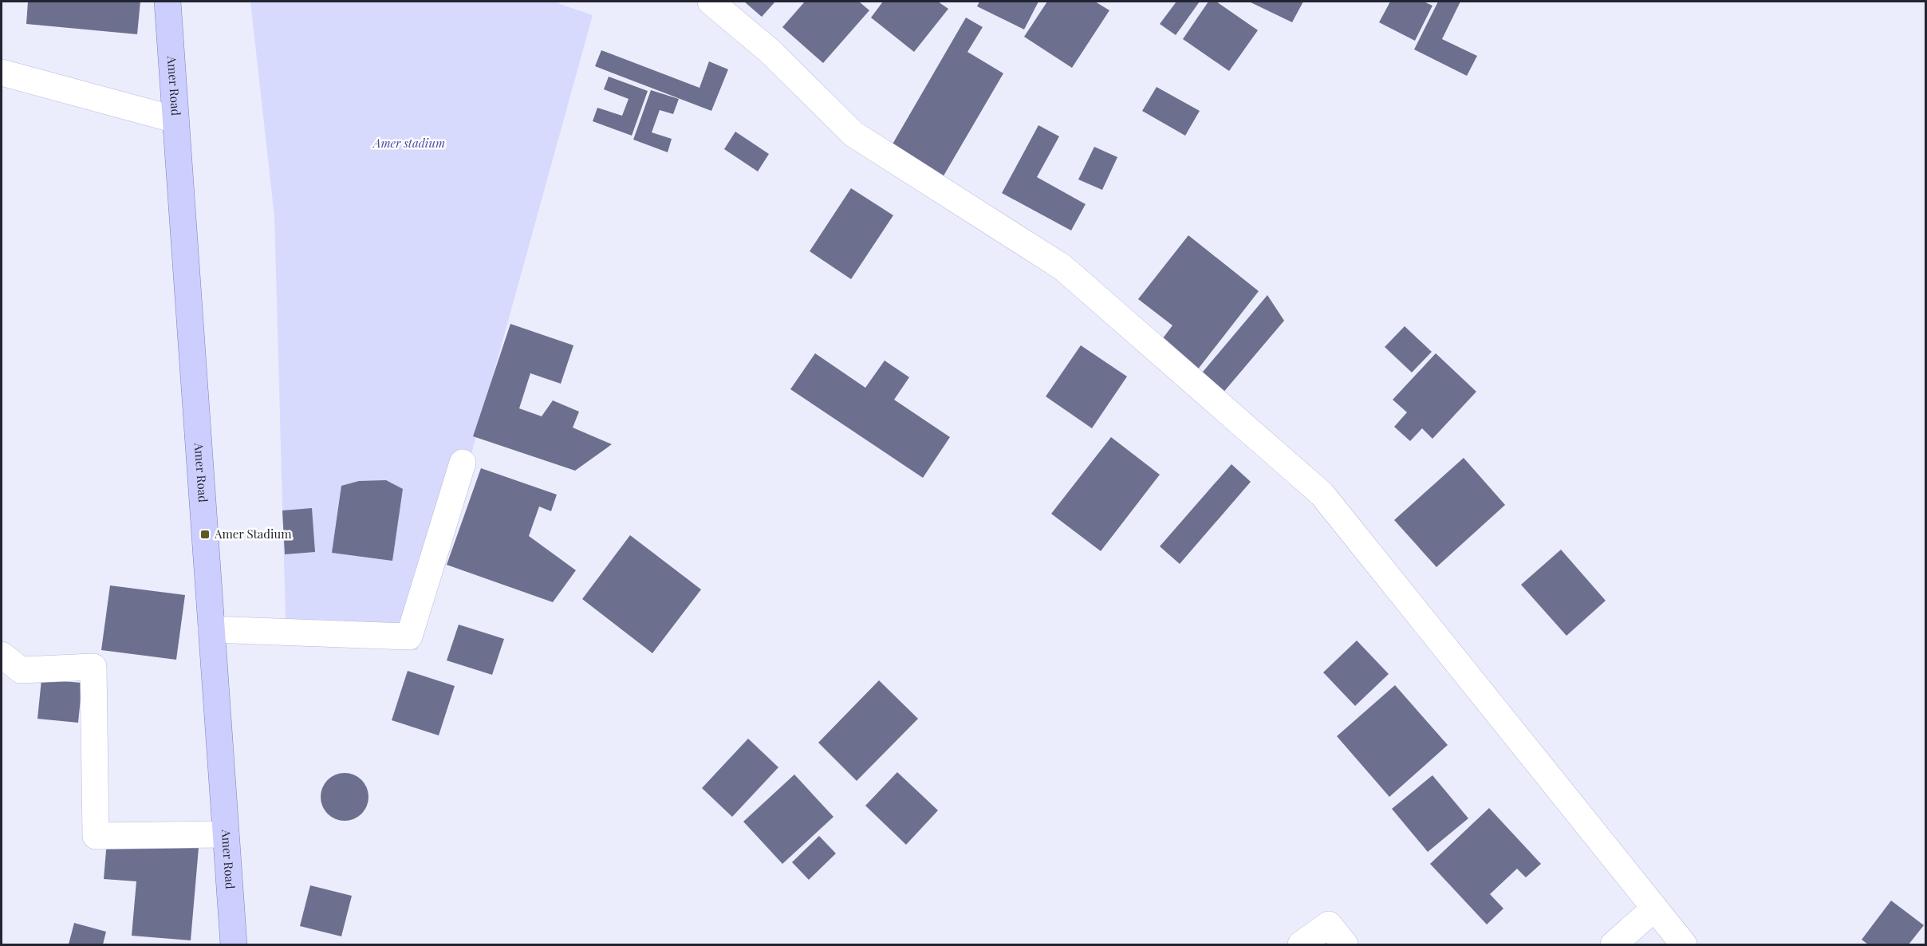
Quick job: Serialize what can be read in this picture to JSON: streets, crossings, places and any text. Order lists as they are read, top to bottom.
{
  "streets": {
    "main road": ["Amer Road"]
  },
  "parks": ["Amer stadium"],
  "places": {
    "transit": ["Amer Stadium"]
  }
}
